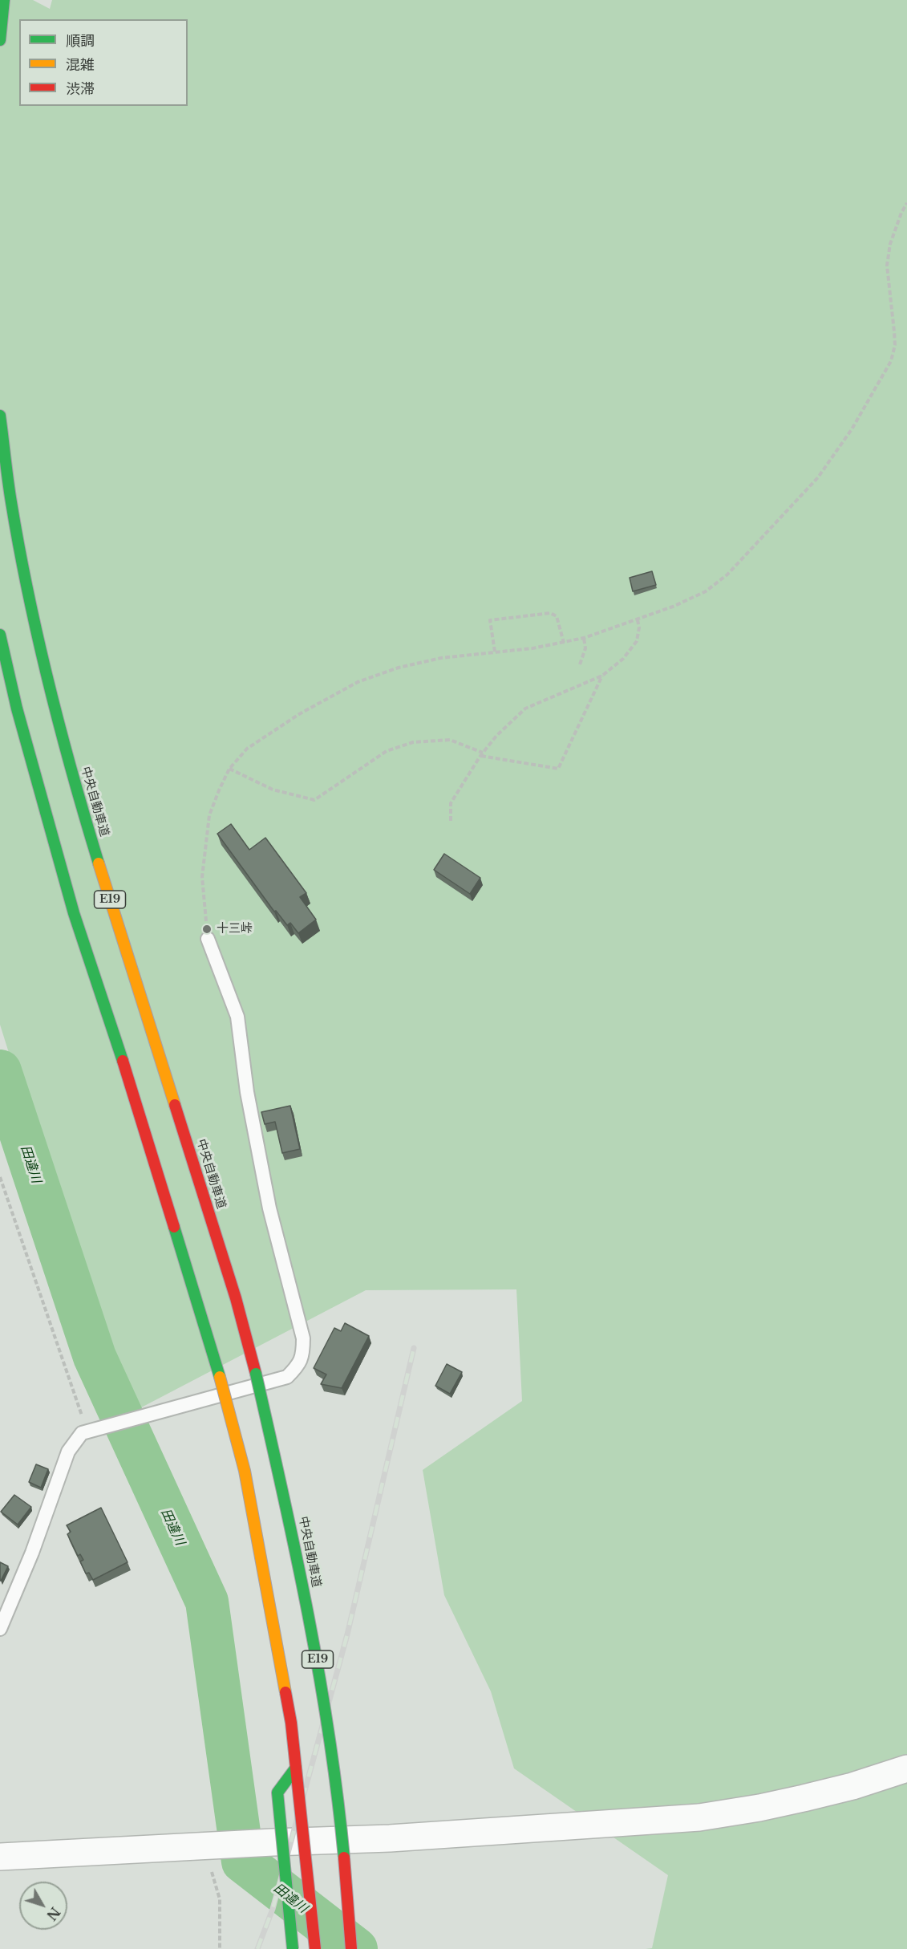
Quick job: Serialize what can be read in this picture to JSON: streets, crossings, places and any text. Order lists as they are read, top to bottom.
{
  "streets": {
    "highway": ["中央自動車道", "E19"]
  },
  "water": ["田違川"],
  "places": ["十三峠"],
  "legend": ["順調", "混雑", "渋滞"],
  "north": "bottom right"
}
